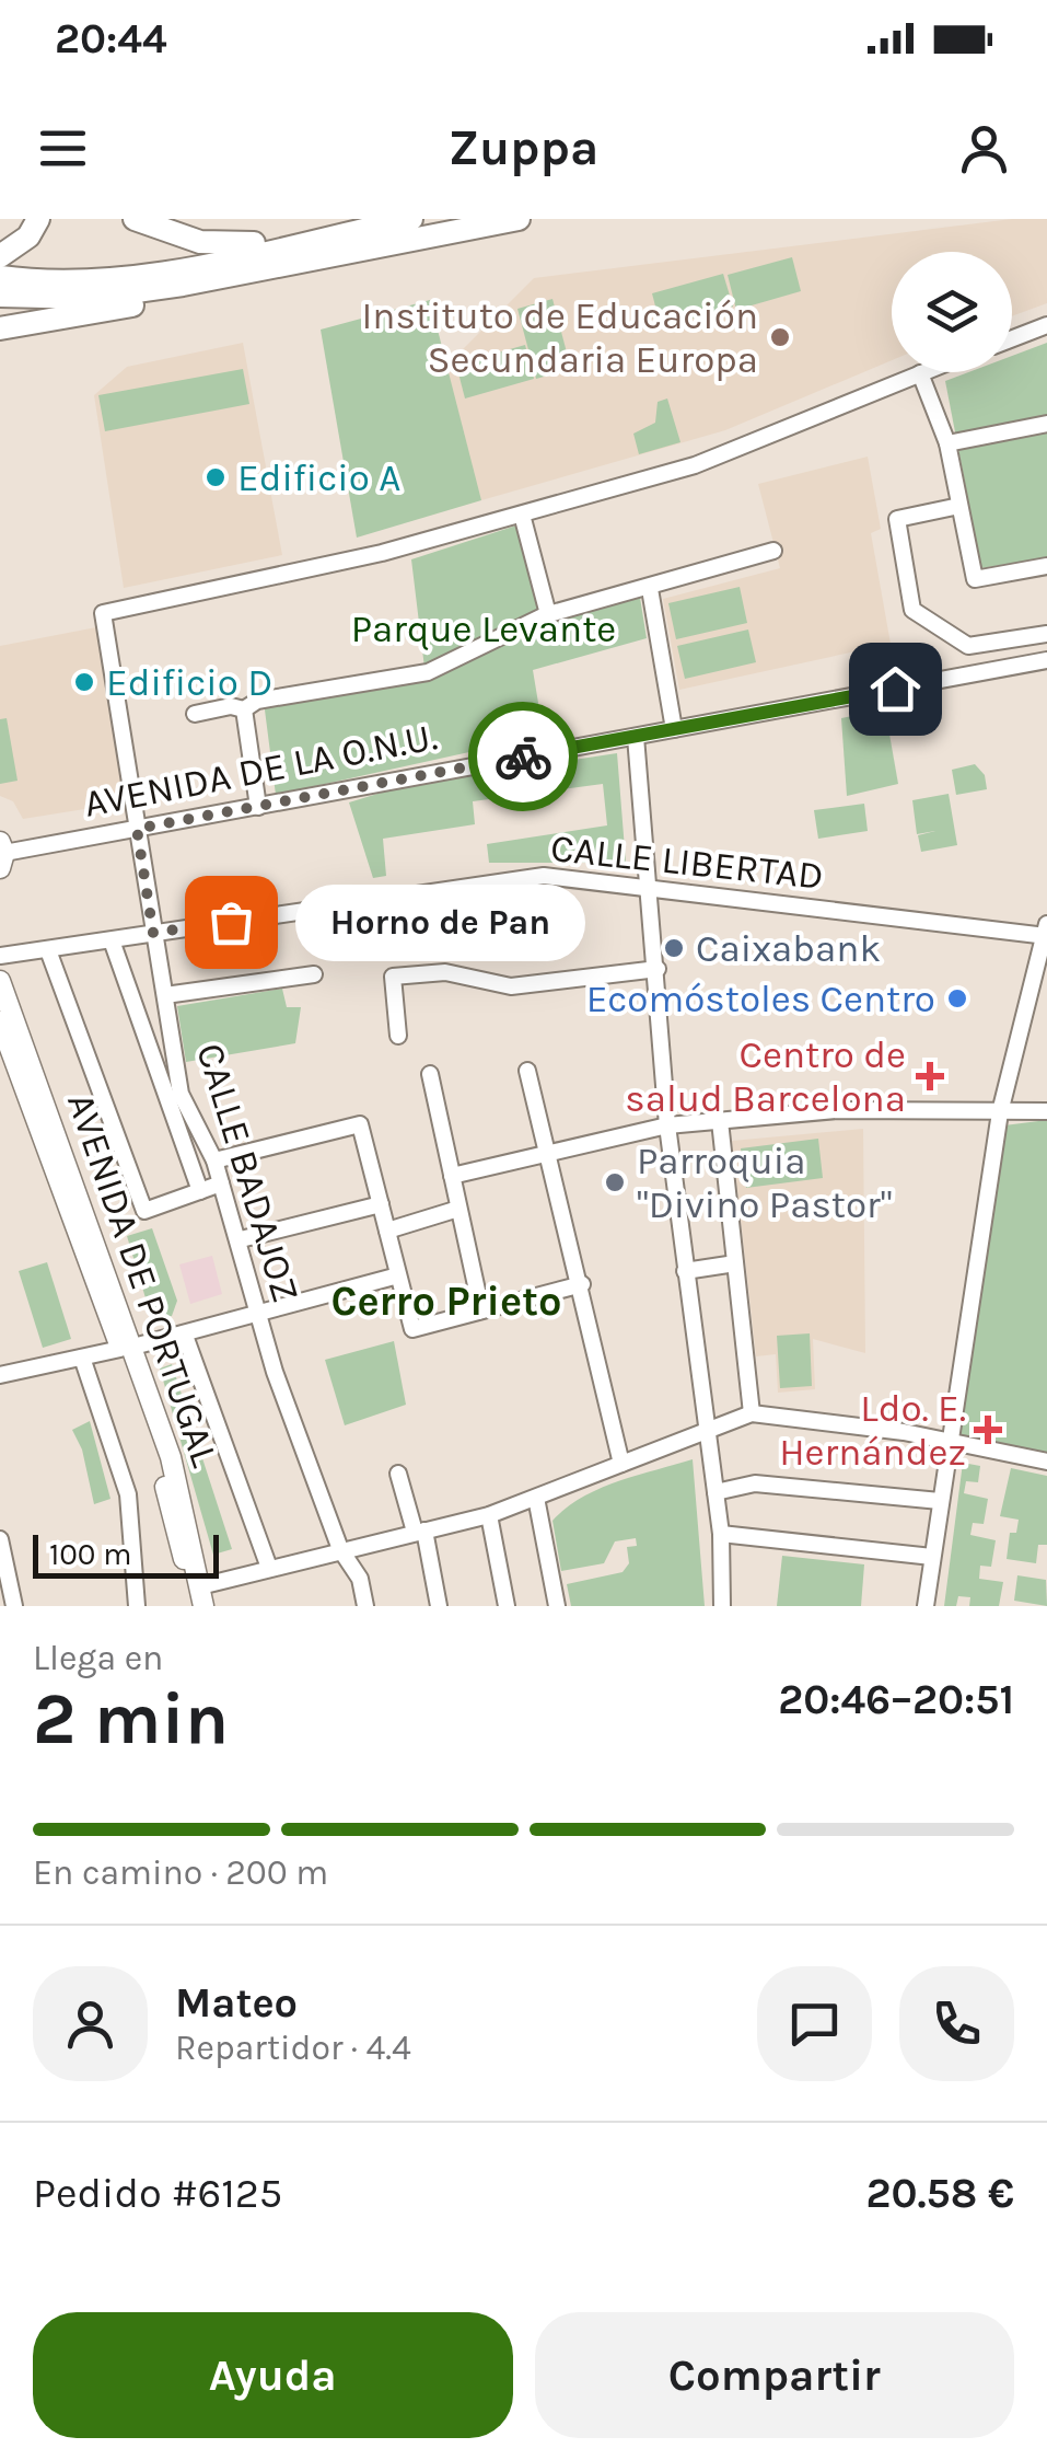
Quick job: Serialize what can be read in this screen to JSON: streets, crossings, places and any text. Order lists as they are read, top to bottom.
{
  "streets": {
    "main road": ["AVENIDA DE PORTUGAL"],
    "street": ["AVENIDA DE LA O.N.U.", "CALLE LIBERTAD", "CALLE BADAJOZ"]
  },
  "crossings": [
    ["AVENIDA DE LA O.N.U.", "CALLE BADAJOZ"],
    ["CALLE LIBERTAD", "CALLE BADAJOZ"]
  ],
  "districts": ["Cerro Prieto"],
  "parks": ["Parque Levante"],
  "places": {
    "other": [
      "Instituto de Educación Secundaria Europa",
      "Edificio A",
      "Edificio D",
      "Horno de Pan",
      "Caixabank",
      "Ecomóstoles Centro",
      "Parroquia \"Divino Pastor\""
    ],
    "health": ["Centro de salud Barcelona", "Ldo. E. Hernández"]
  },
  "scale_bar": "100 m",
  "page": {
    "status": "20:44",
    "header": "Zuppa",
    "bubble": "Horno de Pan",
    "scale": "100 m",
    "heading": ["2 min", "Llega en", "20:46–20:51"],
    "panel": [
      "Mateo",
      "Repartidor · 4.4",
      "Pedido #6125",
      "20.58 €"
    ],
    "bar": "En camino · 200 m",
    "buttons": ["Ayuda", "Compartir"]
  }
}
